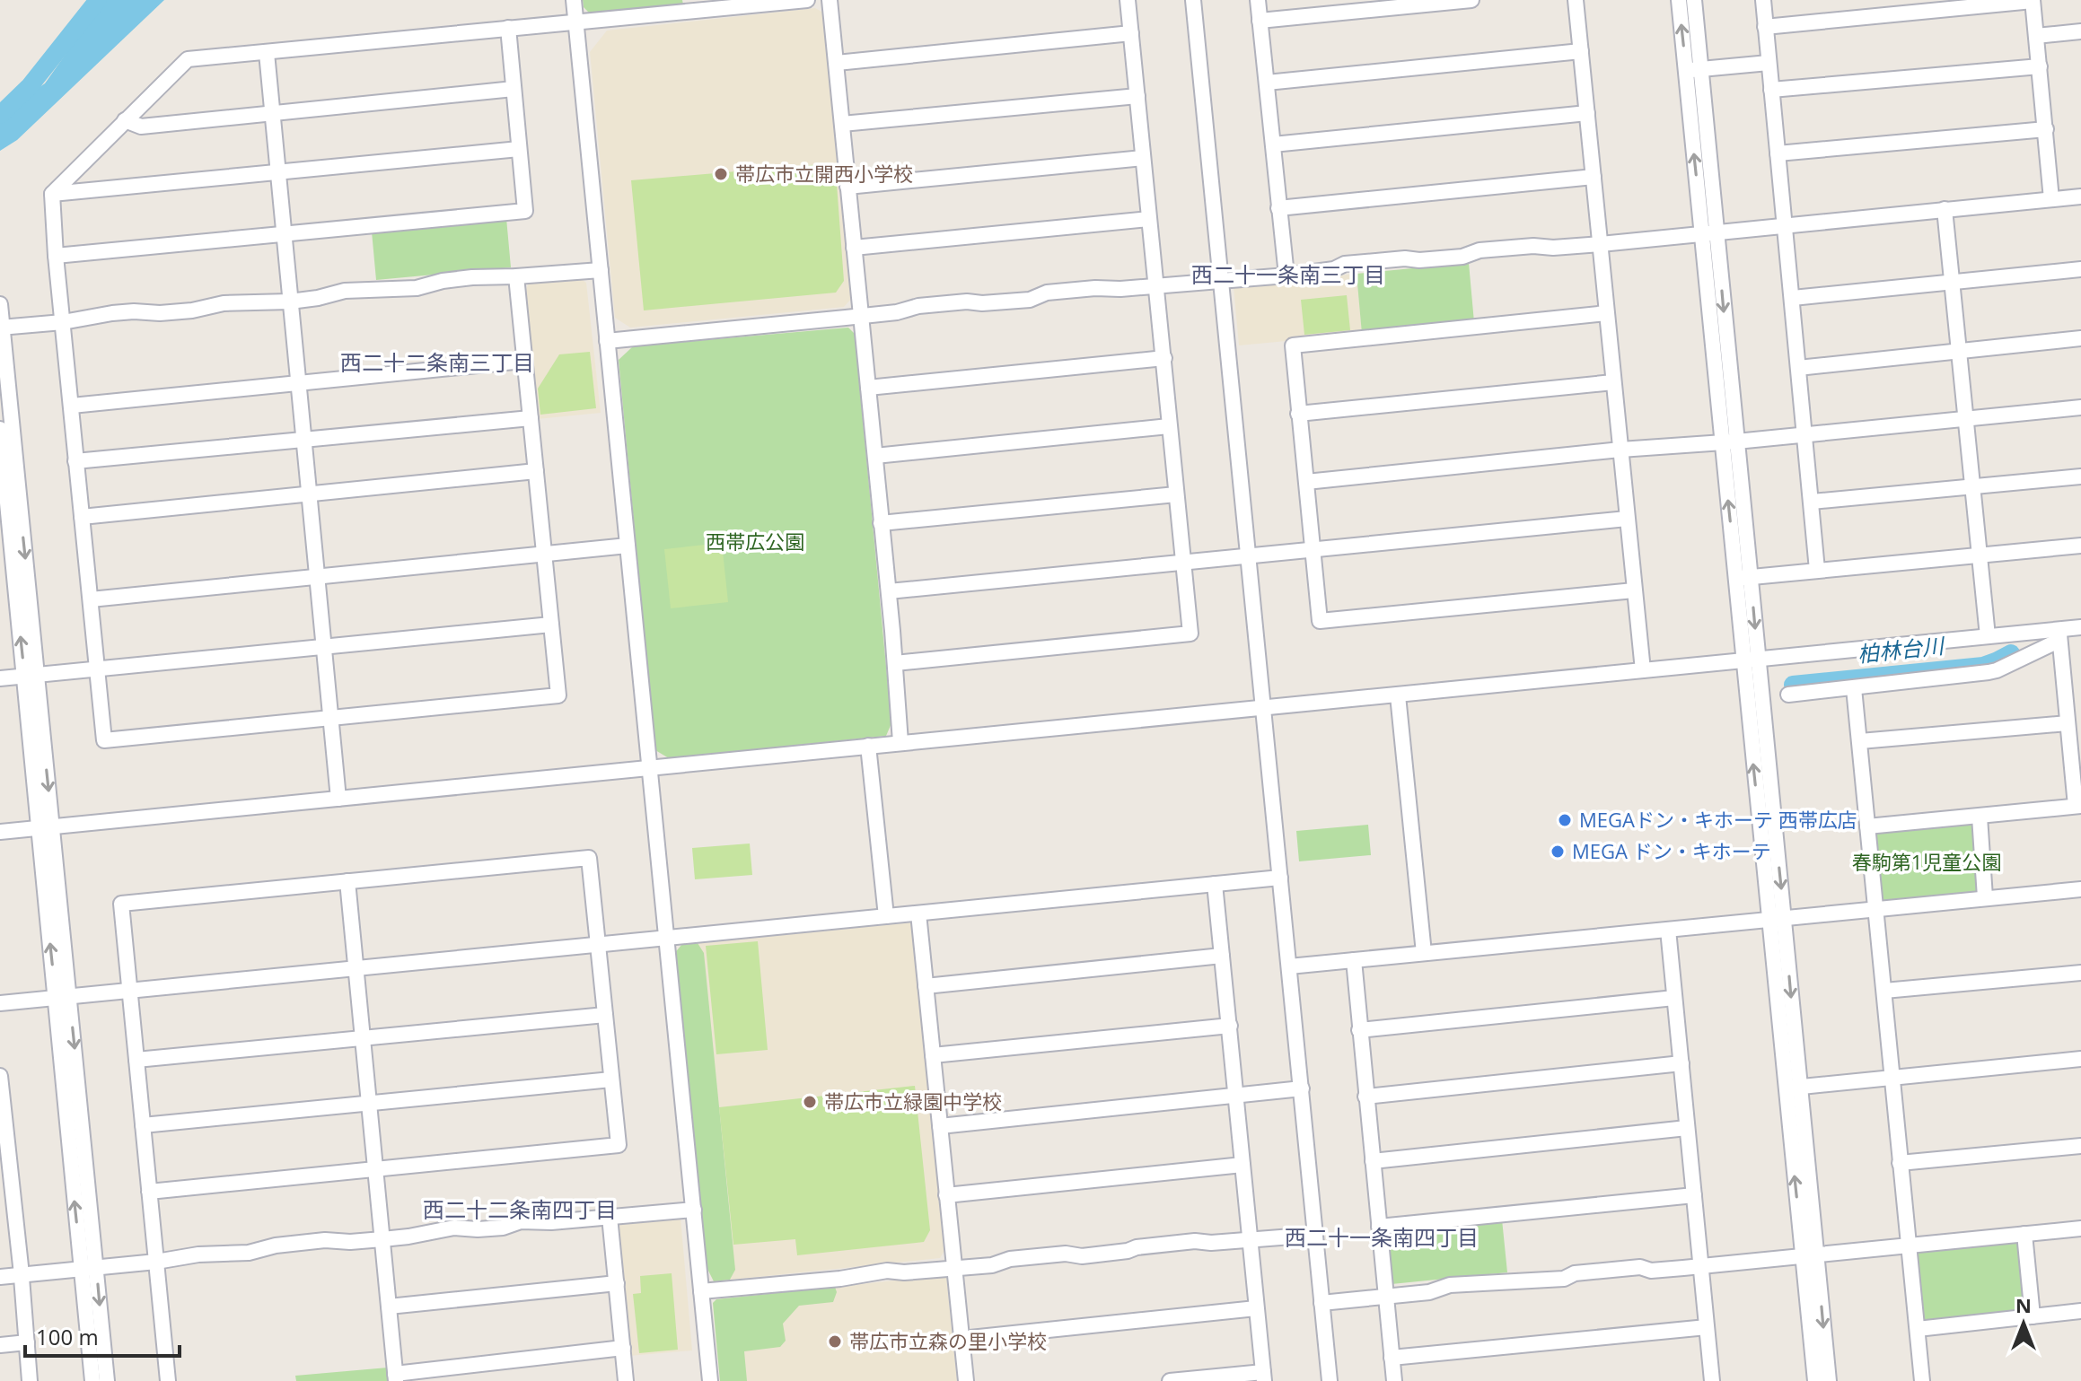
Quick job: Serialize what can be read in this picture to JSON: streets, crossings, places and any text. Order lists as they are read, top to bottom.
{
  "districts": [
    "西二十一条南三丁目",
    "西二十二条南三丁目",
    "西二十二条南四丁目",
    "西二十一条南四丁目"
  ],
  "water": ["柏林台川"],
  "parks": ["西帯広公園", "春駒第1児童公園"],
  "places": [
    "帯広市立開西小学校",
    "MEGAドン・キホーテ 西帯広店",
    "MEGA ドン・キホーテ",
    "帯広市立緑園中学校",
    "帯広市立森の里小学校"
  ],
  "scale_bar": "100 m",
  "north": "top"
}
